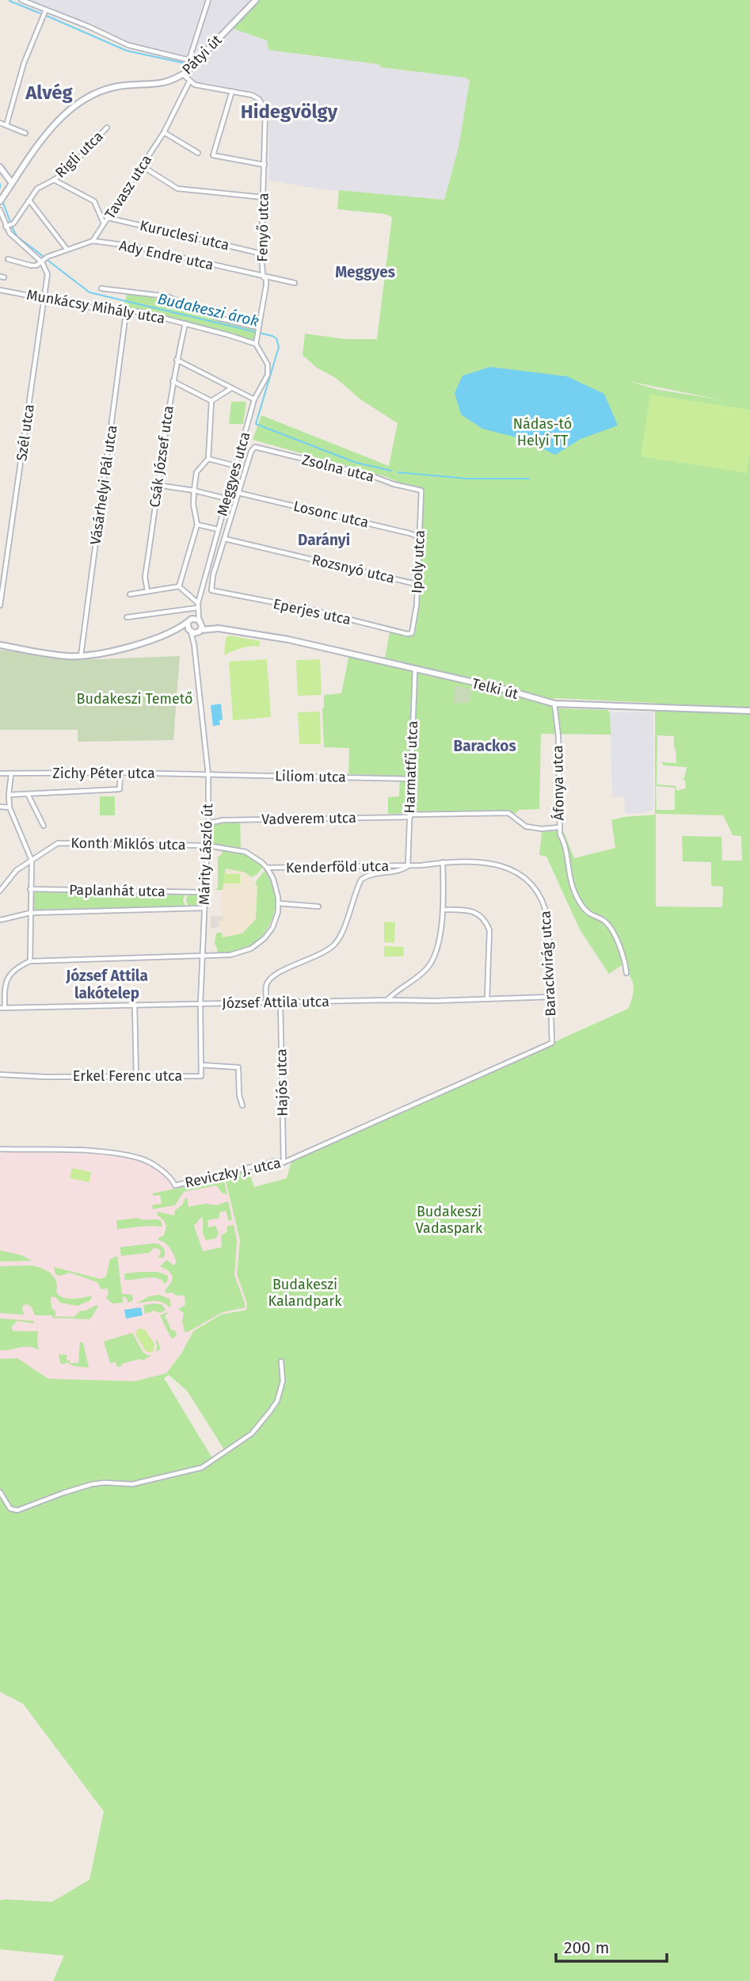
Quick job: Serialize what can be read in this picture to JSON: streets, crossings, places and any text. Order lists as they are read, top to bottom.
{
  "streets": {
    "main road": ["Pátyi út", "Telki út"],
    "street": [
      "Rigli utca",
      "Tavasz utca",
      "Fenyő utca",
      "Kuruclesi utca",
      "Ady Endre utca",
      "Munkácsy Mihály utca",
      "Szél utca",
      "Csák József utca",
      "Zsolna utca",
      "Meggyes utca",
      "Vásárhelyi Pál utca",
      "Losonc utca",
      "Ipoly utca",
      "Rozsnyó utca",
      "Eperjes utca",
      "Harmatfű utca",
      "Zichy Péter utca",
      "Liliom utca",
      "Áfonya utca",
      "Vadverem utca",
      "Konth Miklós utca",
      "Márity László út",
      "Kenderföld utca",
      "Paplanhát utca",
      "Barackvirág utca",
      "József Attila utca",
      "Erkel Ferenc utca",
      "Hajós utca",
      "Reviczky J. utca"
    ]
  },
  "crossings": [
    ["Tavasz utca", "Kuruclesi utca"],
    ["Tavasz utca", "Ady Endre utca"],
    ["Fenyő utca", "Kuruclesi utca"],
    ["Fenyő utca", "Ady Endre utca"],
    ["Fenyő utca", "Munkácsy Mihály utca"],
    ["Fenyő utca", "Meggyes utca"],
    ["Ady Endre utca", "Szél utca"],
    ["Munkácsy Mihály utca", "Szél utca"],
    ["Munkácsy Mihály utca", "Csák József utca"],
    ["Munkácsy Mihály utca", "Meggyes utca"],
    ["Munkácsy Mihály utca", "Vásárhelyi Pál utca"],
    ["Zsolna utca", "Losonc utca"],
    ["Zsolna utca", "Ipoly utca"],
    ["Meggyes utca", "Rozsnyó utca"],
    ["Losonc utca", "Ipoly utca"],
    ["Ipoly utca", "Rozsnyó utca"],
    ["Ipoly utca", "Eperjes utca"],
    ["Rozsnyó utca", "Eperjes utca"],
    ["Telki út", "Harmatfű utca"],
    ["Telki út", "Áfonya utca"],
    ["Harmatfű utca", "Liliom utca"],
    ["Harmatfű utca", "Vadverem utca"],
    ["Harmatfű utca", "Kenderföld utca"],
    ["Harmatfű utca", "Barackvirág utca"],
    ["Zichy Péter utca", "Liliom utca"],
    ["Zichy Péter utca", "Márity László út"],
    ["Liliom utca", "Márity László út"],
    ["Áfonya utca", "Vadverem utca"],
    ["Vadverem utca", "Márity László út"],
    ["Konth Miklós utca", "Márity László út"],
    ["Konth Miklós utca", "Kenderföld utca"],
    ["Márity László út", "Paplanhát utca"],
    ["Márity László út", "József Attila utca"],
    ["Márity László út", "Erkel Ferenc utca"],
    ["Kenderföld utca", "Barackvirág utca"],
    ["Barackvirág utca", "József Attila utca"],
    ["Barackvirág utca", "Reviczky J. utca"],
    ["József Attila utca", "Hajós utca"],
    ["Hajós utca", "Reviczky J. utca"]
  ],
  "districts": [
    "Alvég",
    "Hidegvölgy",
    "Meggyes",
    "Darányi",
    "Barackos",
    "József Attila lakótelep"
  ],
  "water": ["Budakeszi árok"],
  "parks": [
    "Nádas-tó Helyi TT",
    "Budakeszi Temető",
    "Budakeszi Vadaspark",
    "Budakeszi Kalandpark"
  ],
  "scale_bar": "200 m"
}
